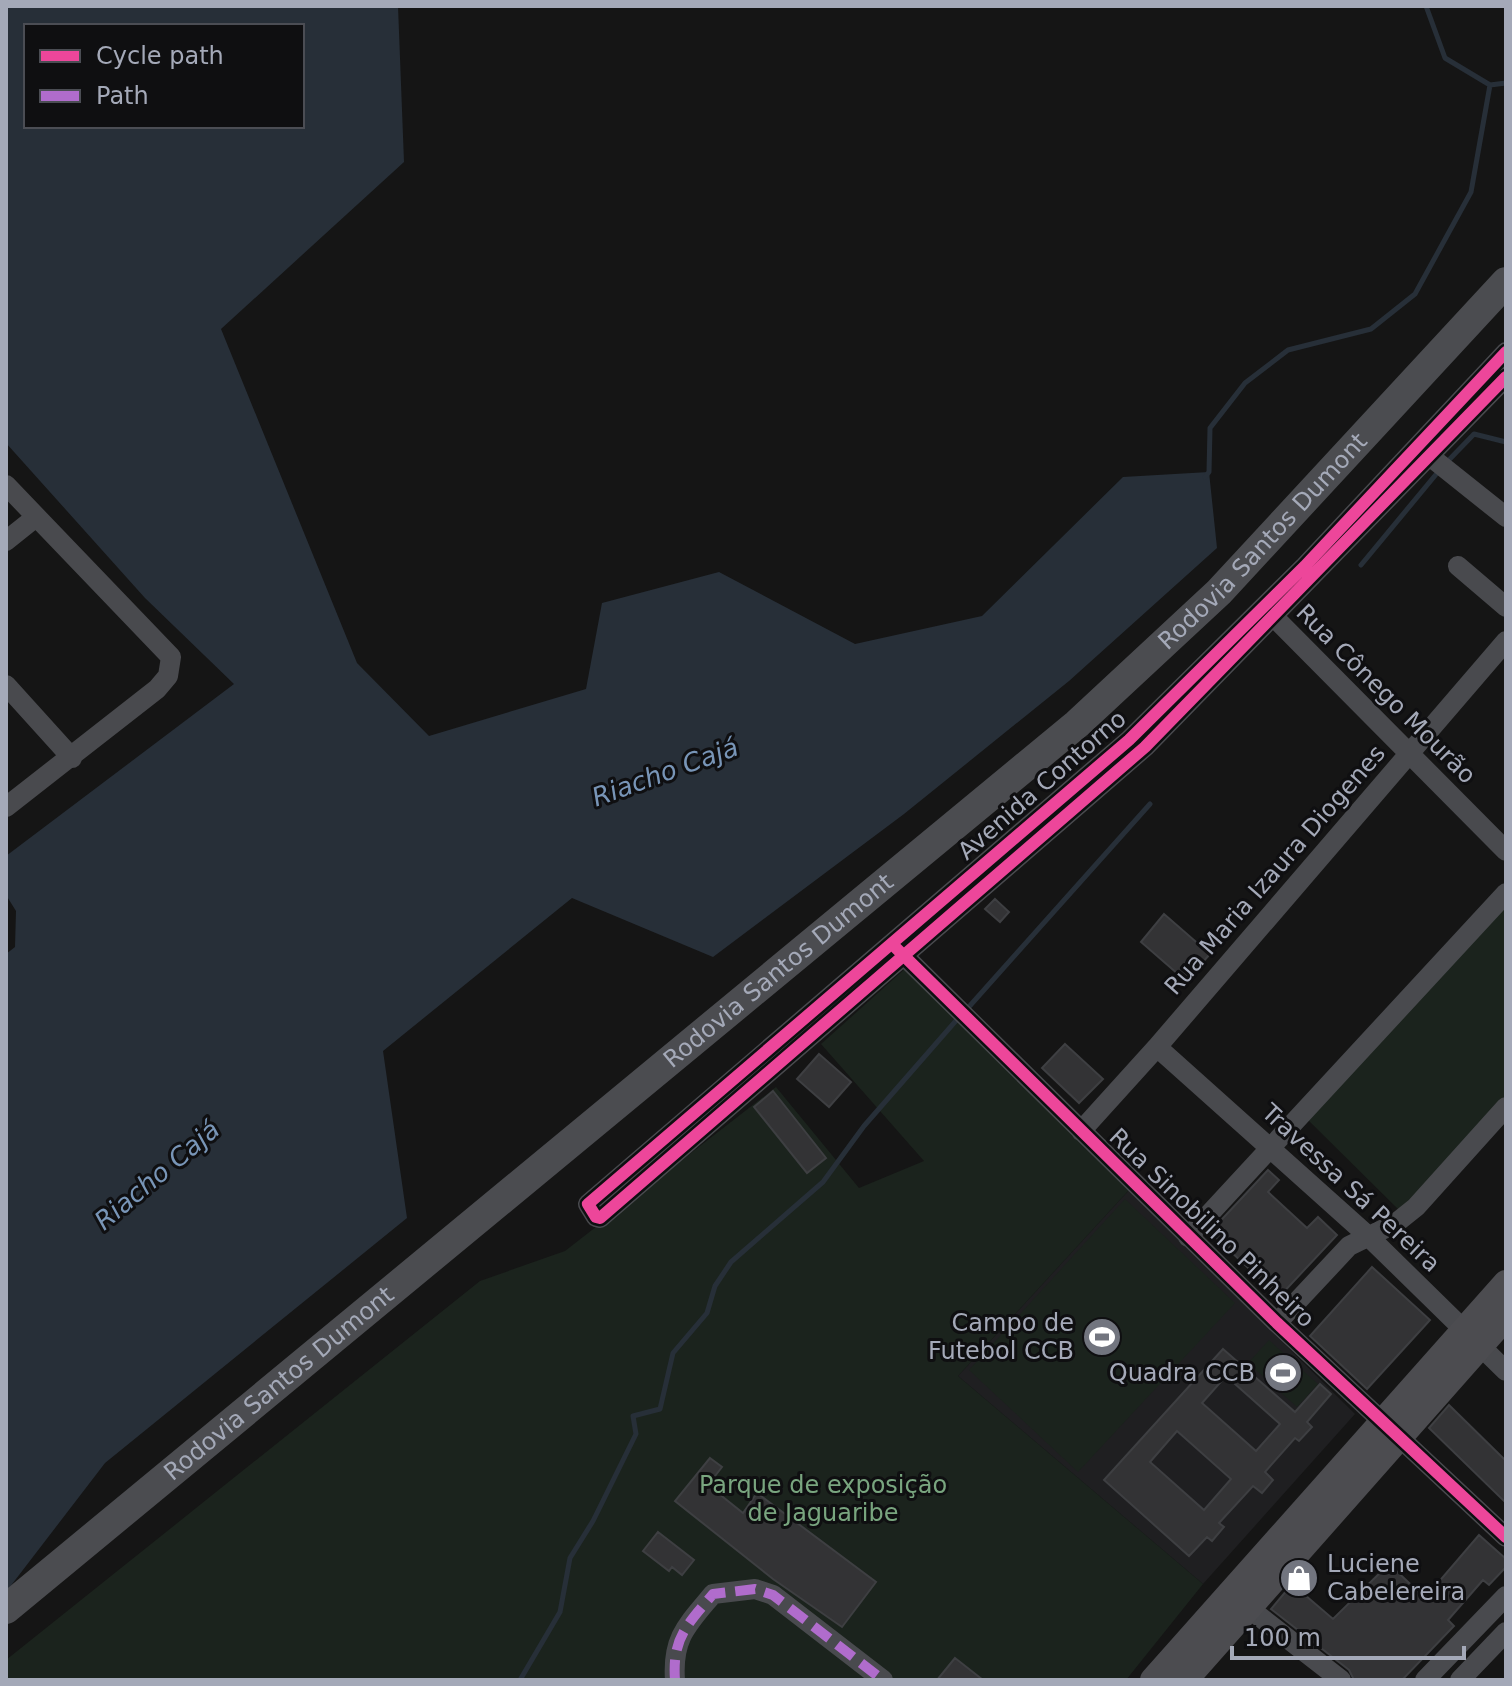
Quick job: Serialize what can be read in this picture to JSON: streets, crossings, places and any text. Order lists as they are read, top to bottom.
{
  "streets": {
    "highway": ["Rodovia Santos Dumont"],
    "street": [
      "Rua Cônego Mourão",
      "Avenida Contorno",
      "Rua Maria Izaura Diogenes",
      "Travessa Sá Pereira",
      "Rua Sinobilino Pinheiro"
    ]
  },
  "crossings": [
    ["Rua Cônego Mourão", "Avenida Contorno"],
    ["Rua Cônego Mourão", "Rua Maria Izaura Diogenes"],
    ["Avenida Contorno", "Rua Sinobilino Pinheiro"],
    ["Rua Maria Izaura Diogenes", "Travessa Sá Pereira"],
    ["Rua Maria Izaura Diogenes", "Rua Sinobilino Pinheiro"]
  ],
  "water": ["Riacho Cajá"],
  "parks": ["Parque de exposição de Jaguaribe"],
  "places": {
    "sports": ["Campo de Futebol CCB", "Quadra CCB"],
    "shop": ["Luciene Cabelereira"]
  },
  "legend": ["Cycle path", "Path"],
  "scale_bar": "100 m"
}
